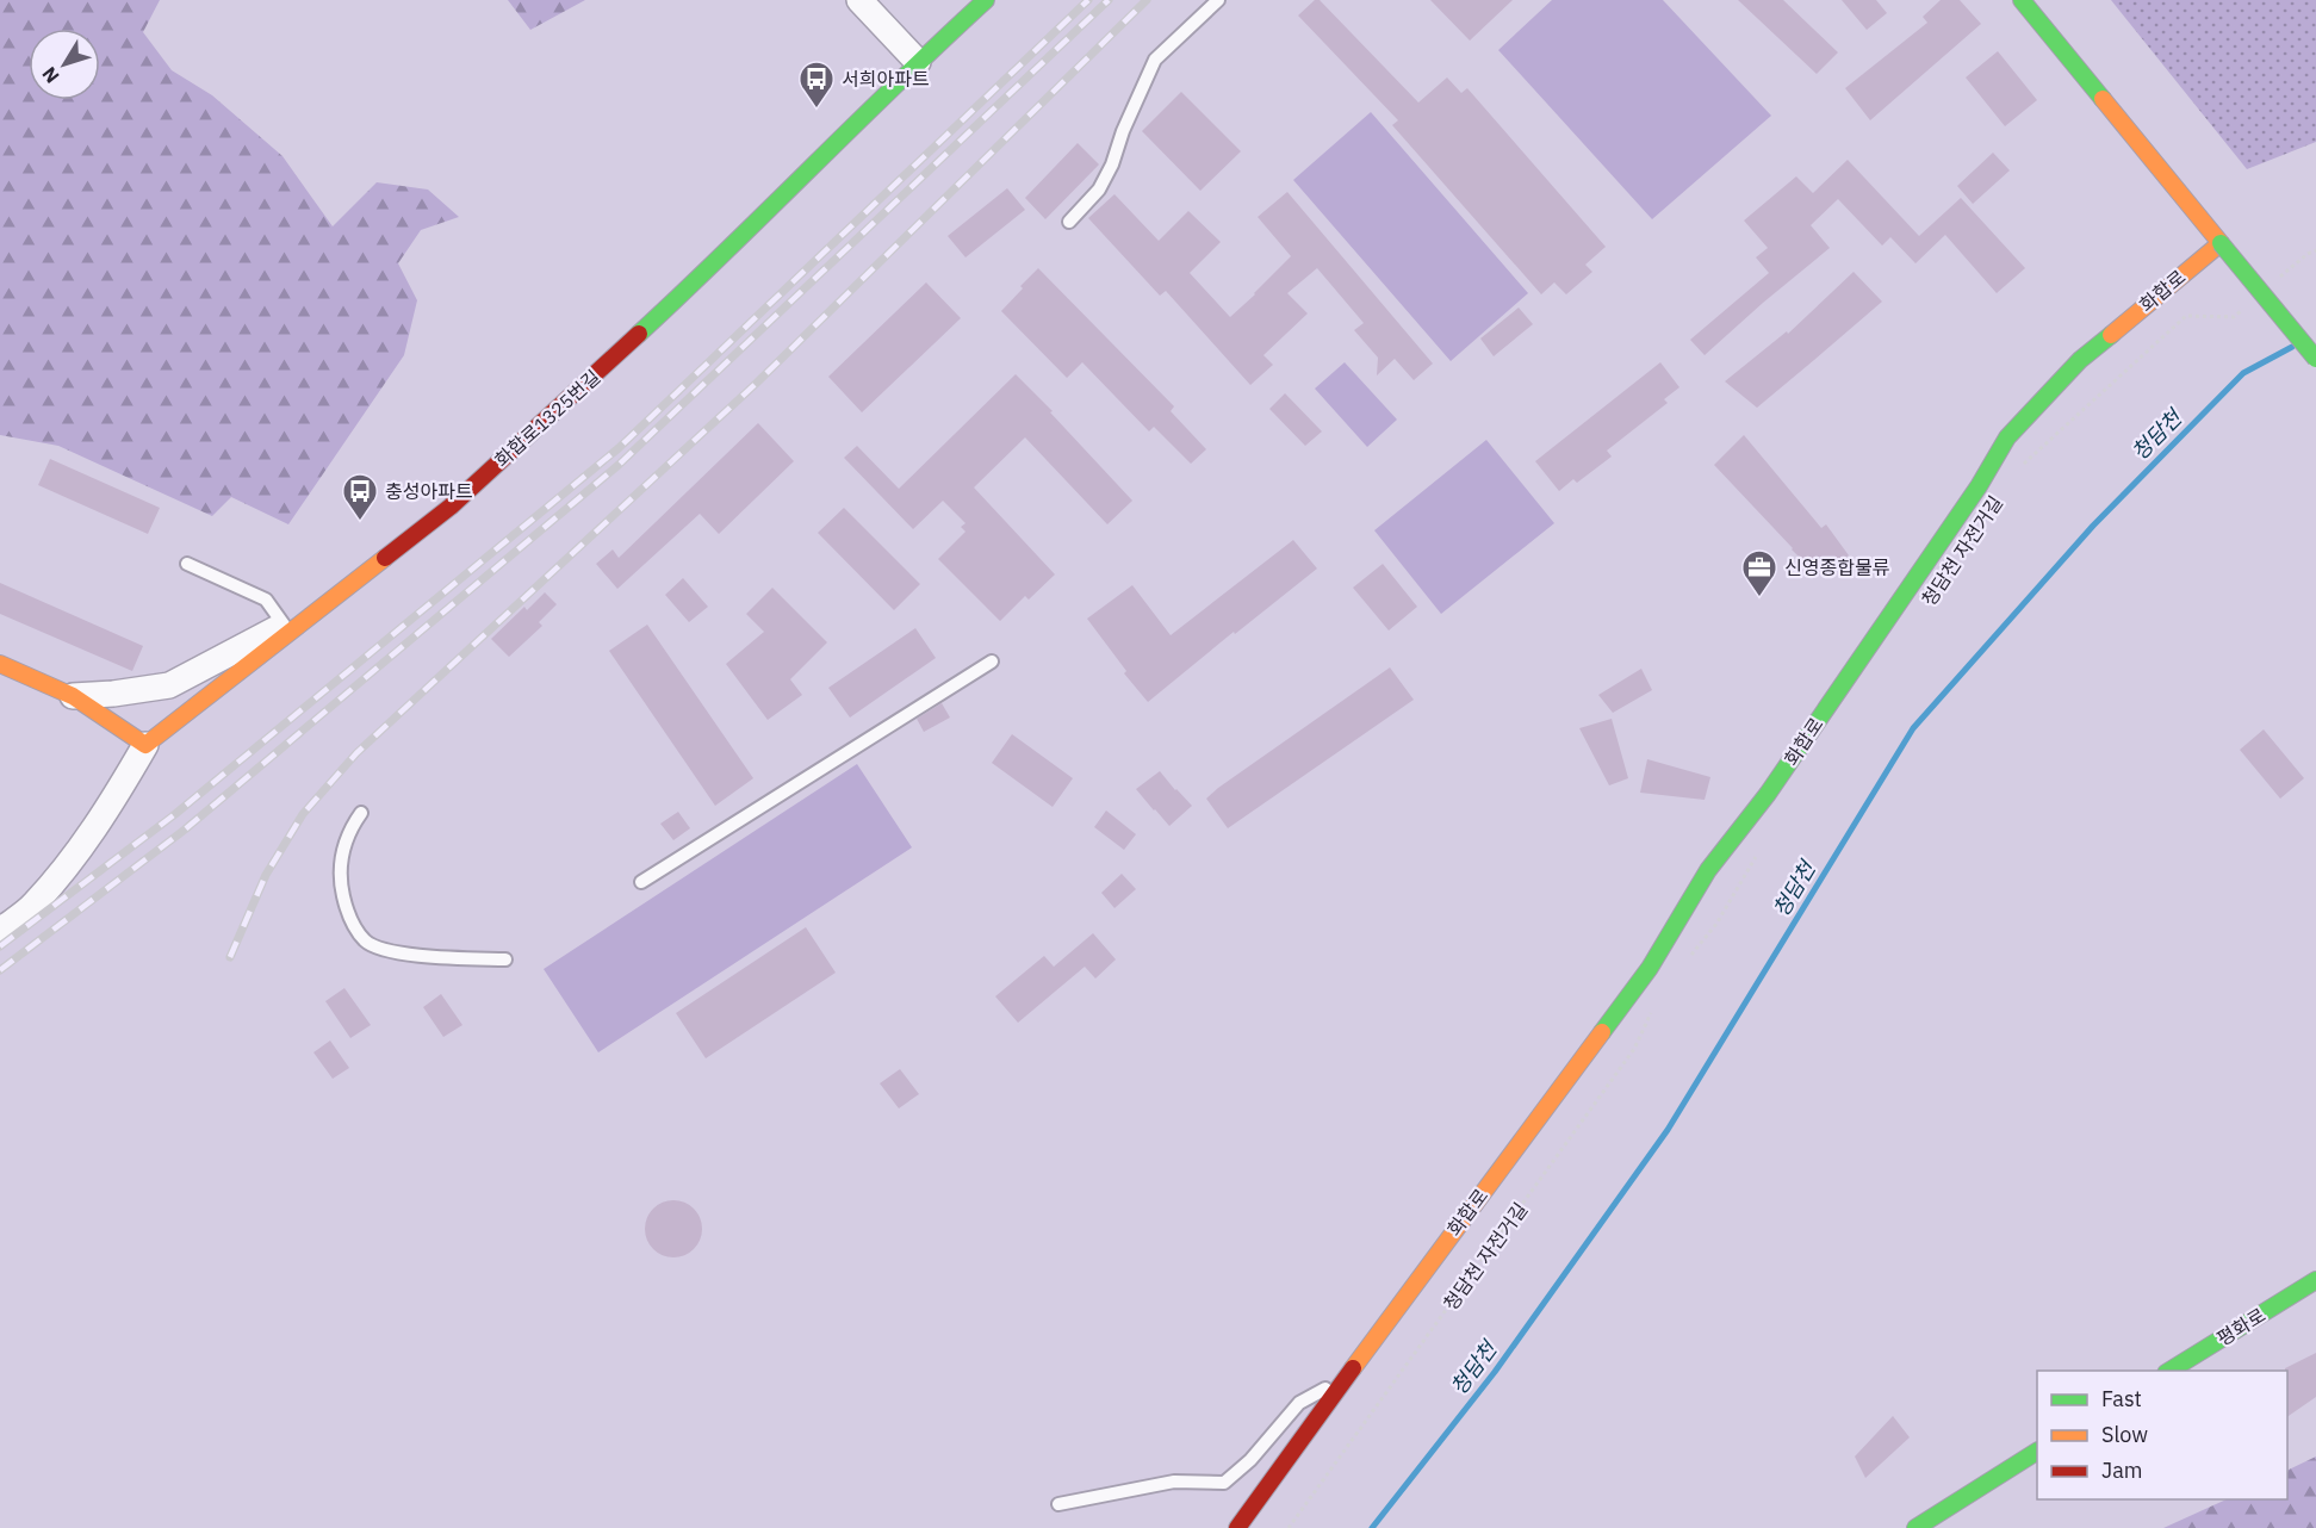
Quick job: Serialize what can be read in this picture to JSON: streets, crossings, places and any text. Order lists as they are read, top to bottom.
{
  "streets": {
    "street": ["화합로", "화합로1325번길", "평화로"],
    "path": ["청담천 자전거길"]
  },
  "water": ["청담천"],
  "places": {
    "bus stop": ["서희아파트", "충성아파트"],
    "office": ["신영종합물류"]
  },
  "legend": ["Fast", "Slow", "Jam"],
  "north": "bottom left"
}
